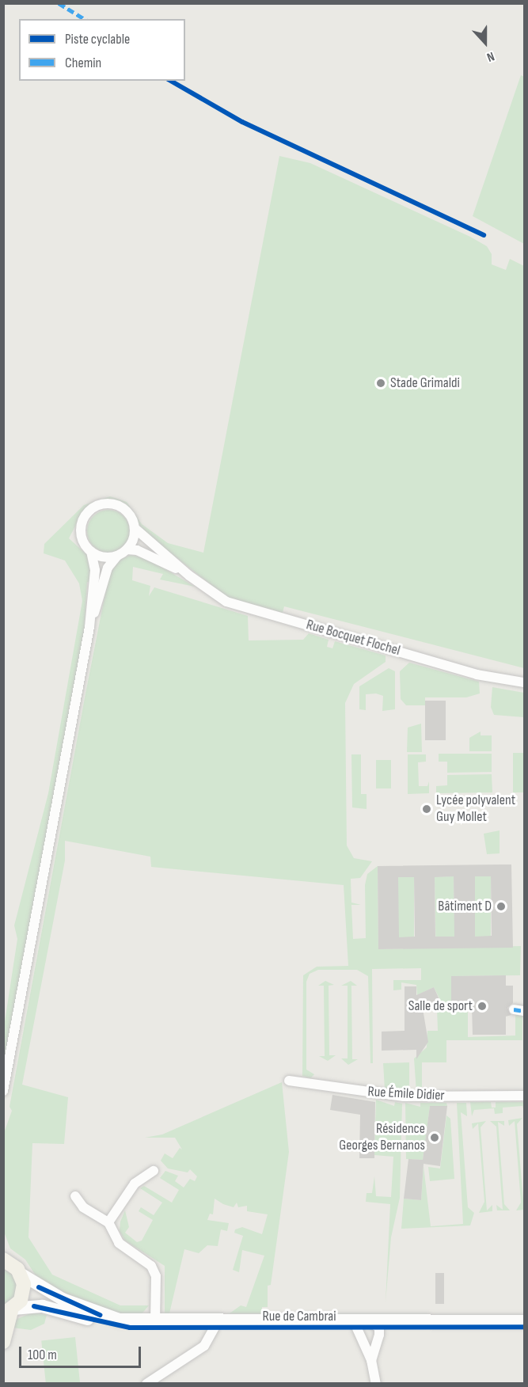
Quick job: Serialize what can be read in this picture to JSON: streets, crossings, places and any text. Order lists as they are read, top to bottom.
{
  "streets": {
    "main road": ["Rue de Cambrai"],
    "street": ["Rue Bocquet Flochel", "Rue Émile Didier"]
  },
  "places": [
    "Stade Grimaldi",
    "Lycée polyvalent Guy Mollet",
    "Bâtiment D",
    "Salle de sport",
    "Résidence Georges Bernanos"
  ],
  "legend": ["Piste cyclable", "Chemin"],
  "scale_bar": "100 m",
  "north": "bottom"
}
